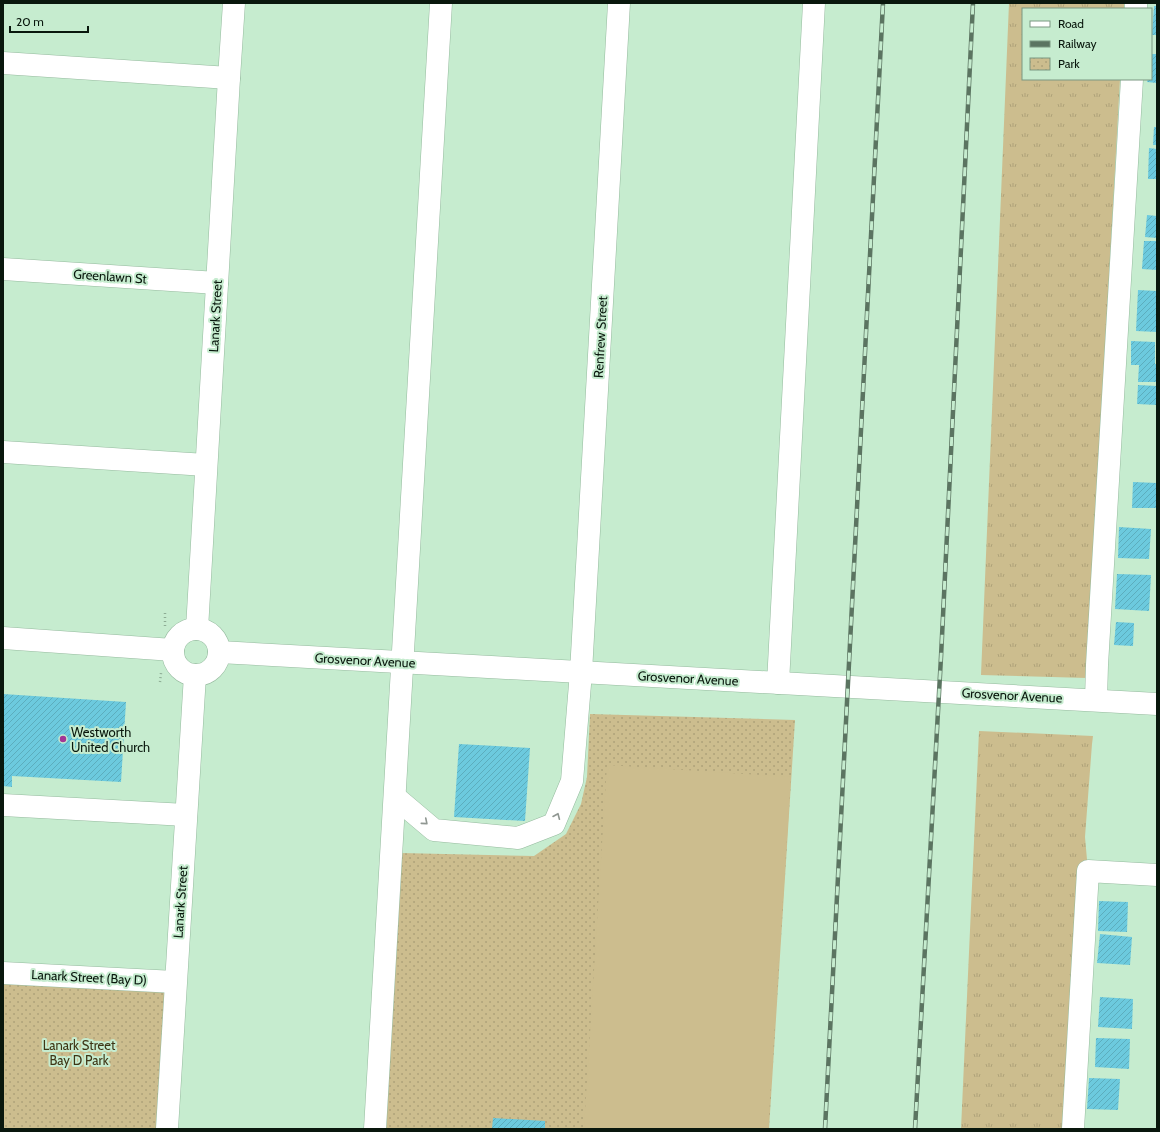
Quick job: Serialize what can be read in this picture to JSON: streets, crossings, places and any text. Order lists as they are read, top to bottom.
{
  "streets": {
    "street": [
      "Greenlawn St",
      "Lanark Street",
      "Renfrew Street",
      "Grosvenor Avenue",
      "Lanark Street (Bay D)"
    ]
  },
  "crossings": [
    ["Greenlawn St", "Lanark Street"],
    ["Lanark Street", "Grosvenor Avenue"],
    ["Lanark Street", "Lanark Street (Bay D)"],
    ["Renfrew Street", "Grosvenor Avenue"]
  ],
  "parks": ["Lanark Street Bay D Park"],
  "places": ["Westworth United Church"],
  "legend": ["Road", "Railway", "Park"],
  "scale_bar": "20 m"
}
